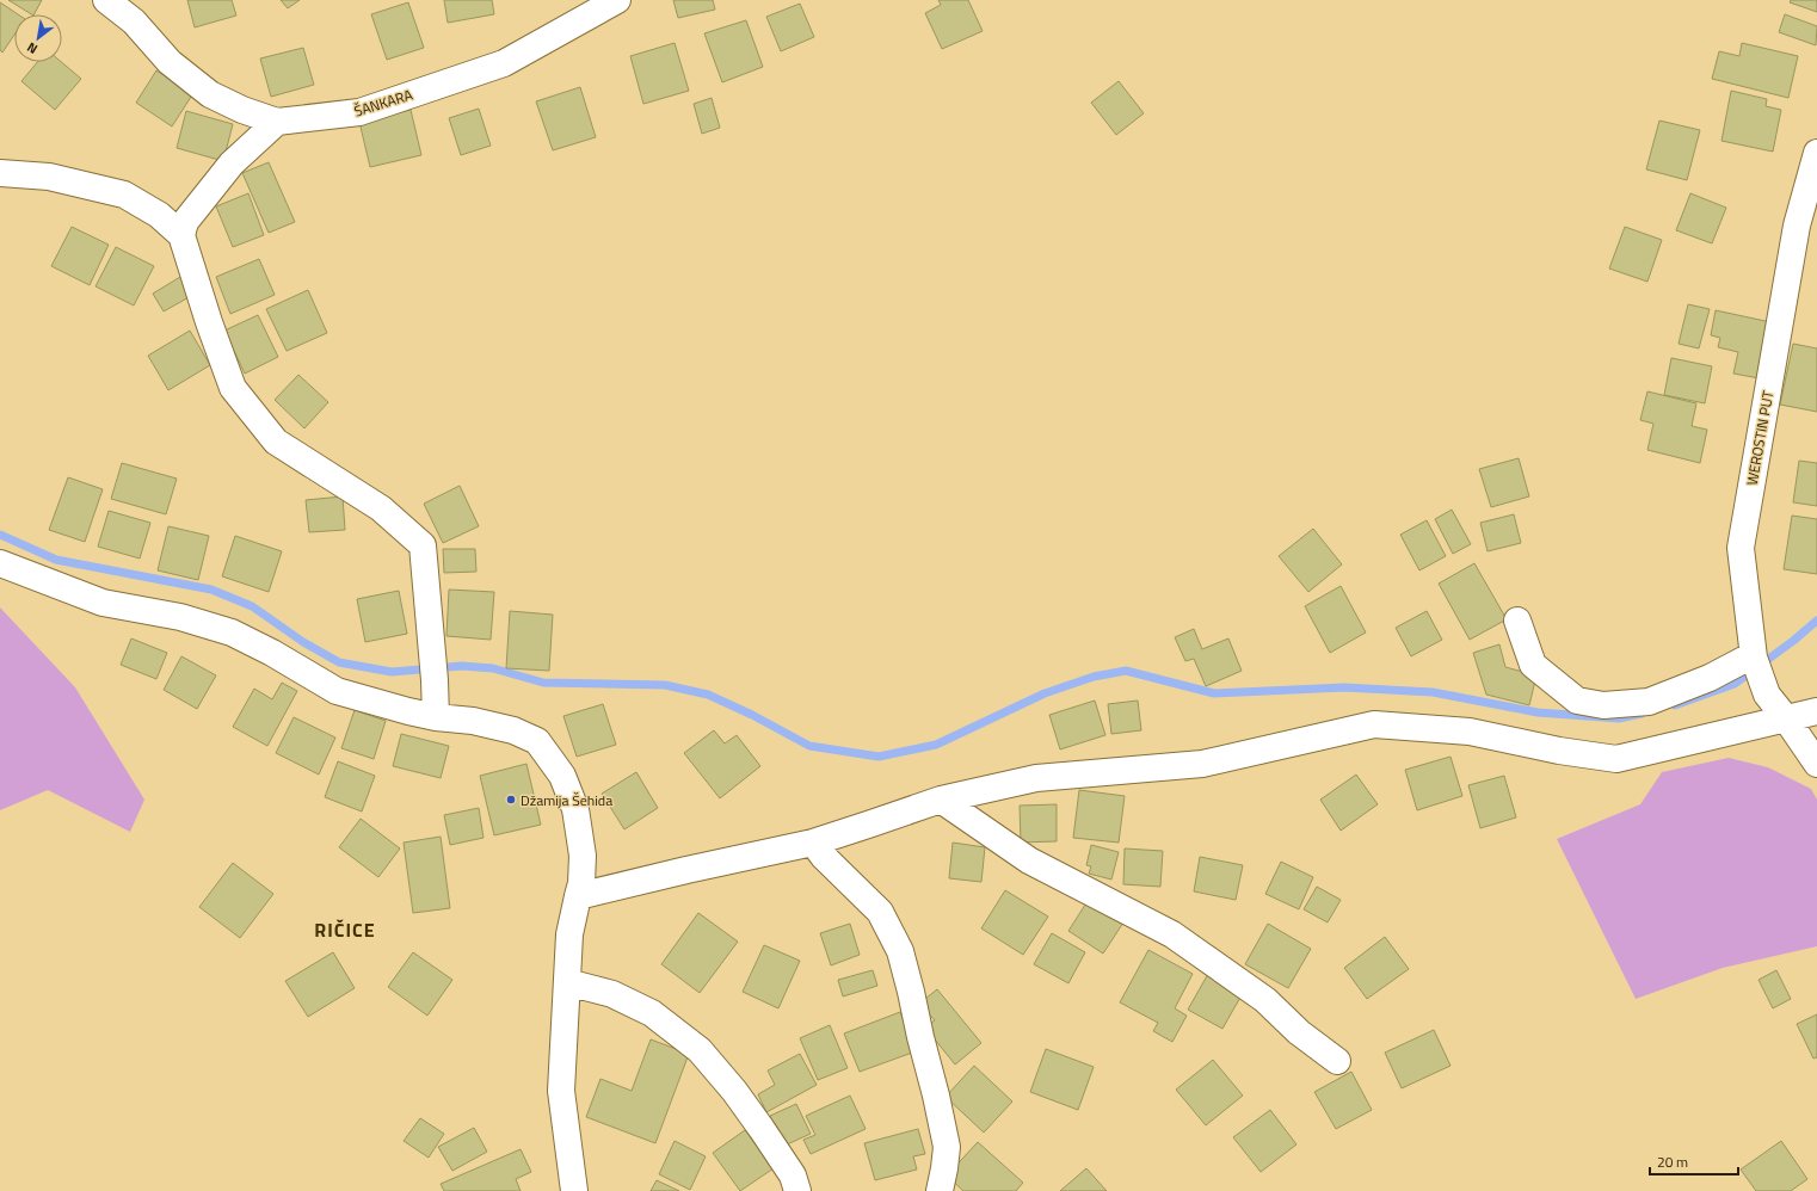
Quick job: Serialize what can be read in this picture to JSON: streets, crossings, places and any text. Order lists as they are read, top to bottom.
{
  "streets": {
    "street": ["ŠANKARA", "WEROSTIN PUT"]
  },
  "districts": ["RIČICE"],
  "places": ["Džamija Šehida"],
  "scale_bar": "20 m",
  "north": "bottom left"
}
